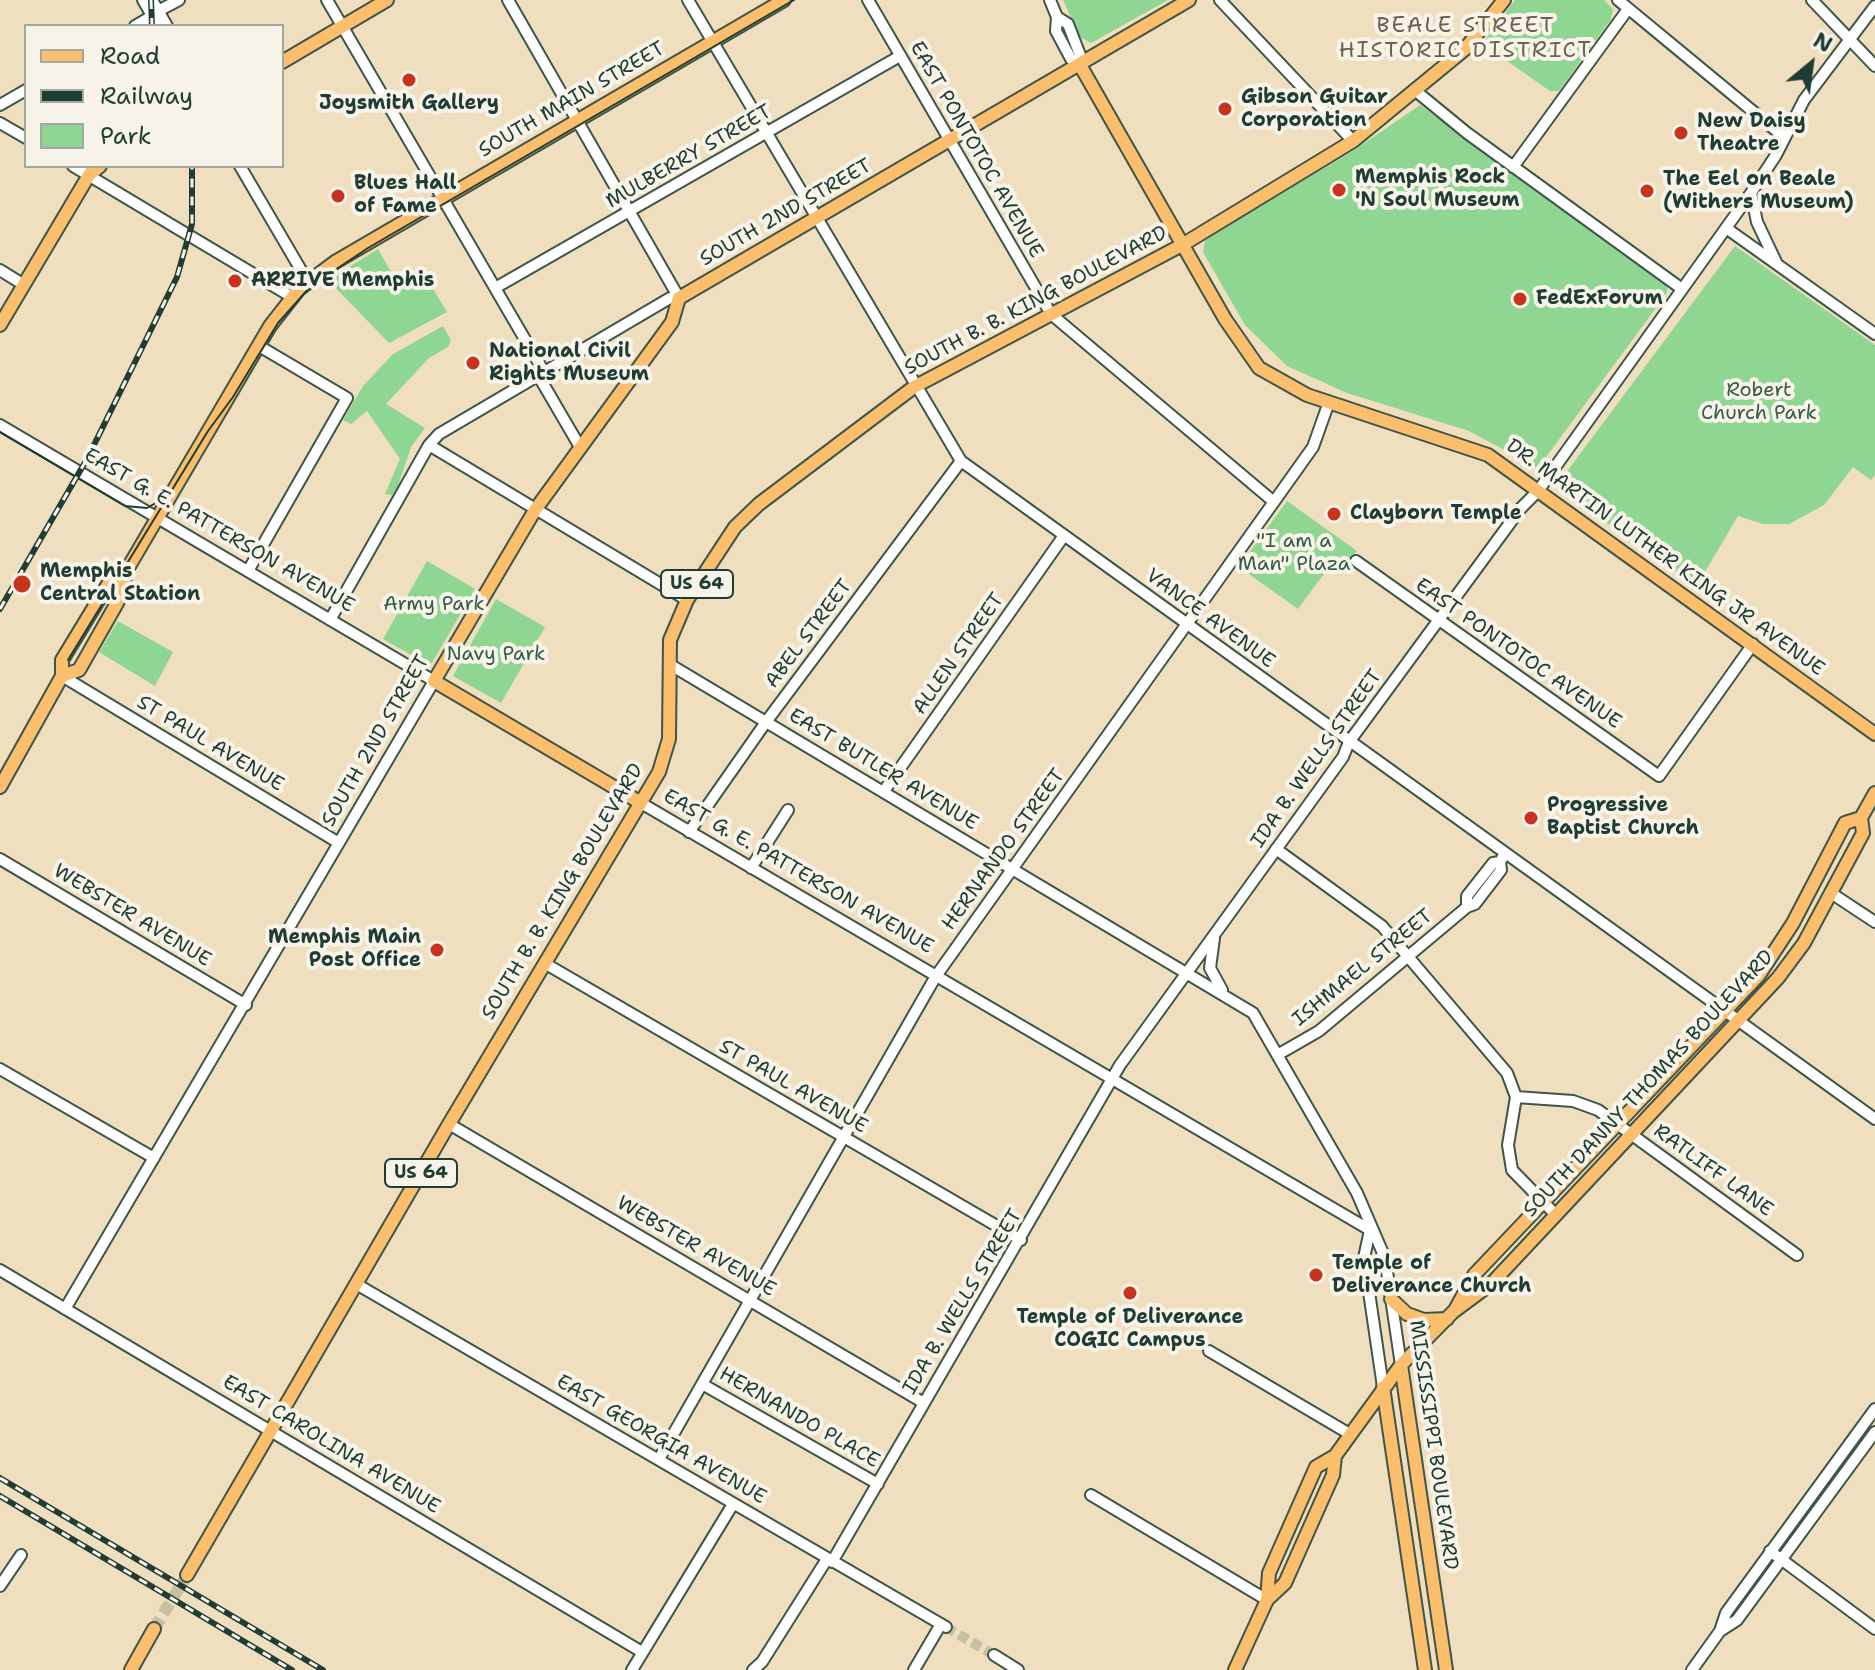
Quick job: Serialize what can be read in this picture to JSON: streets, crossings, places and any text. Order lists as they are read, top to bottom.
{
  "streets": {
    "main road": [
      "SOUTH MAIN STREET",
      "SOUTH 2ND STREET",
      "SOUTH B. B. KING BOULEVARD",
      "EAST G. E. PATTERSON AVENUE",
      "DR. MARTIN LUTHER KING JR AVENUE",
      "US 64",
      "SOUTH DANNY THOMAS BOULEVARD",
      "MISSISSIPPI BOULEVARD"
    ],
    "street": [
      "EAST PONTOTOC AVENUE",
      "MULBERRY STREET",
      "VANCE AVENUE",
      "ABEL STREET",
      "ALLEN STREET",
      "ST PAUL AVENUE",
      "IDA B. WELLS STREET",
      "EAST BUTLER AVENUE",
      "HERNANDO STREET",
      "WEBSTER AVENUE",
      "ISHMAEL STREET",
      "RATLIFF LANE",
      "HERNANDO PLACE",
      "EAST GEORGIA AVENUE",
      "EAST CAROLINA AVENUE"
    ]
  },
  "crossings": [
    ["SOUTH MAIN STREET", "EAST G. E. PATTERSON AVENUE"],
    ["SOUTH MAIN STREET", "VANCE AVENUE"],
    ["SOUTH MAIN STREET", "ST PAUL AVENUE"],
    ["EAST PONTOTOC AVENUE", "MULBERRY STREET"],
    ["EAST PONTOTOC AVENUE", "SOUTH 2ND STREET"],
    ["EAST PONTOTOC AVENUE", "SOUTH B. B. KING BOULEVARD"],
    ["EAST PONTOTOC AVENUE", "DR. MARTIN LUTHER KING JR AVENUE"],
    ["EAST PONTOTOC AVENUE", "IDA B. WELLS STREET"],
    ["EAST PONTOTOC AVENUE", "HERNANDO STREET"],
    ["MULBERRY STREET", "VANCE AVENUE"],
    ["SOUTH 2ND STREET", "EAST G. E. PATTERSON AVENUE"],
    ["SOUTH 2ND STREET", "DR. MARTIN LUTHER KING JR AVENUE"],
    ["SOUTH 2ND STREET", "VANCE AVENUE"],
    ["SOUTH 2ND STREET", "ST PAUL AVENUE"],
    ["SOUTH 2ND STREET", "WEBSTER AVENUE"],
    ["SOUTH 2ND STREET", "EAST CAROLINA AVENUE"],
    ["SOUTH B. B. KING BOULEVARD", "EAST G. E. PATTERSON AVENUE"],
    ["SOUTH B. B. KING BOULEVARD", "DR. MARTIN LUTHER KING JR AVENUE"],
    ["SOUTH B. B. KING BOULEVARD", "VANCE AVENUE"],
    ["SOUTH B. B. KING BOULEVARD", "ST PAUL AVENUE"],
    ["SOUTH B. B. KING BOULEVARD", "EAST BUTLER AVENUE"],
    ["SOUTH B. B. KING BOULEVARD", "WEBSTER AVENUE"],
    ["SOUTH B. B. KING BOULEVARD", "EAST GEORGIA AVENUE"],
    ["SOUTH B. B. KING BOULEVARD", "EAST CAROLINA AVENUE"],
    ["EAST G. E. PATTERSON AVENUE", "ABEL STREET"],
    ["EAST G. E. PATTERSON AVENUE", "IDA B. WELLS STREET"],
    ["EAST G. E. PATTERSON AVENUE", "HERNANDO STREET"],
    ["EAST G. E. PATTERSON AVENUE", "MISSISSIPPI BOULEVARD"],
    ["DR. MARTIN LUTHER KING JR AVENUE", "IDA B. WELLS STREET"],
    ["DR. MARTIN LUTHER KING JR AVENUE", "HERNANDO STREET"],
    ["VANCE AVENUE", "ABEL STREET"],
    ["VANCE AVENUE", "ALLEN STREET"],
    ["VANCE AVENUE", "IDA B. WELLS STREET"],
    ["VANCE AVENUE", "HERNANDO STREET"],
    ["VANCE AVENUE", "ISHMAEL STREET"],
    ["VANCE AVENUE", "SOUTH DANNY THOMAS BOULEVARD"],
    ["ABEL STREET", "EAST BUTLER AVENUE"],
    ["ALLEN STREET", "EAST BUTLER AVENUE"],
    ["ST PAUL AVENUE", "IDA B. WELLS STREET"],
    ["ST PAUL AVENUE", "HERNANDO STREET"],
    ["IDA B. WELLS STREET", "EAST BUTLER AVENUE"],
    ["IDA B. WELLS STREET", "WEBSTER AVENUE"],
    ["IDA B. WELLS STREET", "HERNANDO PLACE"],
    ["IDA B. WELLS STREET", "EAST GEORGIA AVENUE"],
    ["EAST BUTLER AVENUE", "HERNANDO STREET"],
    ["EAST BUTLER AVENUE", "MISSISSIPPI BOULEVARD"],
    ["HERNANDO STREET", "WEBSTER AVENUE"],
    ["HERNANDO STREET", "HERNANDO PLACE"],
    ["HERNANDO STREET", "EAST GEORGIA AVENUE"],
    ["ISHMAEL STREET", "MISSISSIPPI BOULEVARD"],
    ["SOUTH DANNY THOMAS BOULEVARD", "RATLIFF LANE"],
    ["SOUTH DANNY THOMAS BOULEVARD", "MISSISSIPPI BOULEVARD"]
  ],
  "districts": ["BEALE STREET HISTORIC DISTRICT"],
  "parks": [
    "Robert Church Park",
    "\"I am a Man\" Plaza",
    "Army Park",
    "Navy Park"
  ],
  "places": [
    "Joysmith Gallery",
    "Gibson Guitar Corporation",
    "New Daisy Theatre",
    "Memphis Rock 'N Soul Museum",
    "The Eel on Beale (Withers Museum)",
    "Blues Hall of Fame",
    "ARRIVE Memphis",
    "FedExForum",
    "National Civil Rights Museum",
    "Clayborn Temple",
    "Memphis Central Station",
    "Progressive Baptist Church",
    "Memphis Main Post Office",
    "Temple of Deliverance Church",
    "Temple of Deliverance COGIC Campus"
  ],
  "legend": ["Road", "Railway", "Park"],
  "north": "top right"
}
